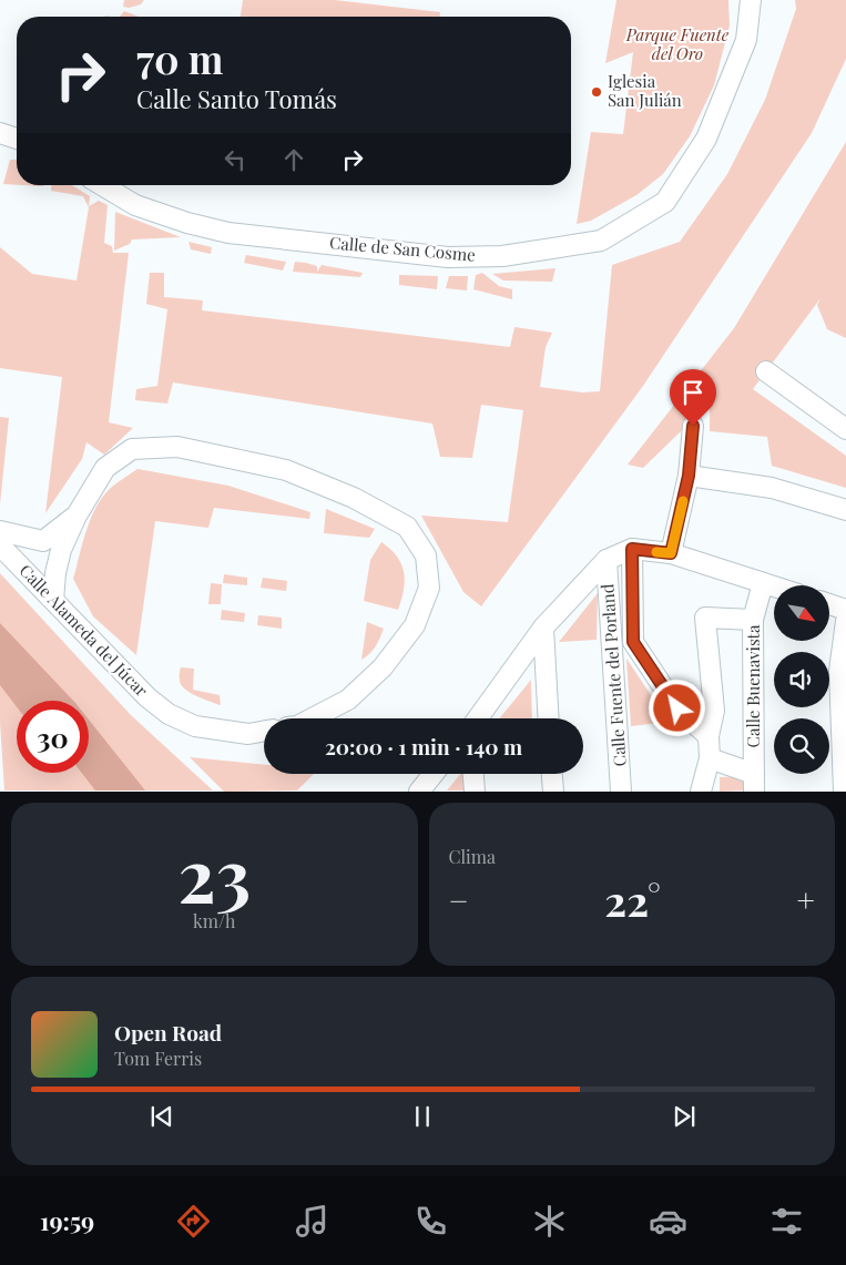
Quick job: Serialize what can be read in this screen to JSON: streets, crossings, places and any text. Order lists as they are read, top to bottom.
{
  "streets": {
    "street": [
      "Calle de San Cosme",
      "Calle Alameda del Júcar",
      "Calle Fuente del Porland",
      "Calle Buenavista"
    ]
  },
  "parks": ["Parque Fuente del Oro"],
  "places": ["Iglesia San Julián"],
  "north": "bottom right",
  "page": {
    "turn": ["70 m", "Calle Santo Tomás"],
    "limit": "30",
    "trip": "20:00 · 1 min · 140 m",
    "tile": [
      ["23", "km/h"],
      "Clima"
    ],
    "heat": ["−", "22°", "+"],
    "song": ["Open Road", "Tom Ferris"],
    "tabs": "19:59"
  }
}
